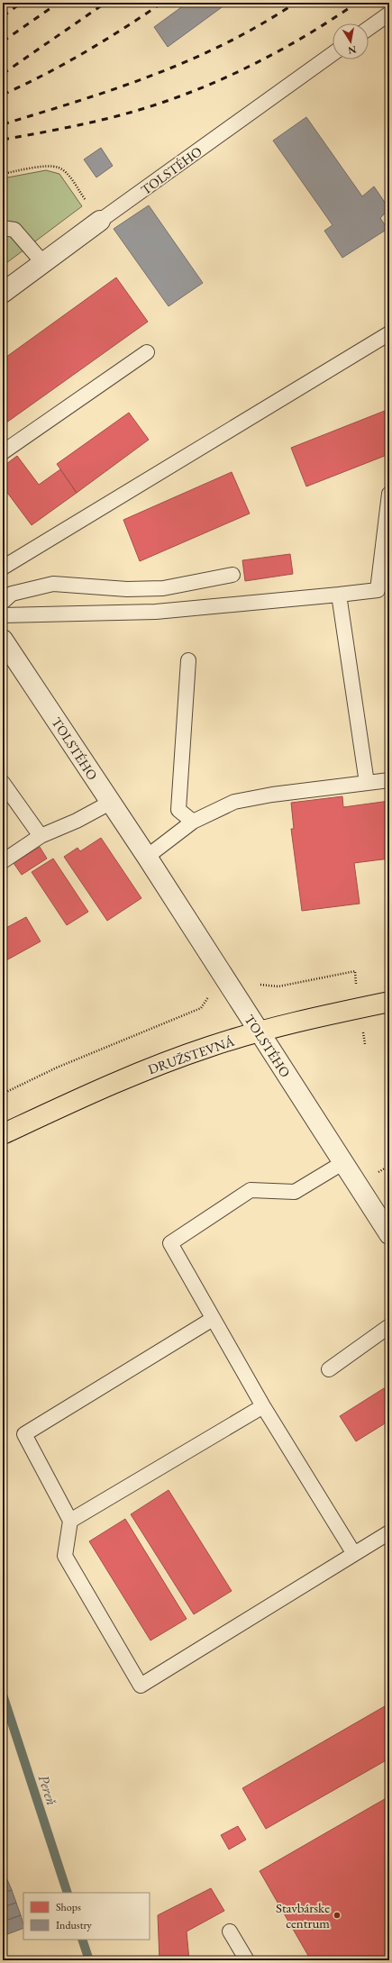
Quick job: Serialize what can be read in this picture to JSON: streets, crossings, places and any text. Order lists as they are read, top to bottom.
{
  "streets": {
    "main road": ["DRUŽSTEVNÁ"],
    "street": ["TOLSTÉHO"]
  },
  "crossings": [
    ["TOLSTÉHO", "DRUŽSTEVNÁ"]
  ],
  "water": ["Pereň"],
  "places": ["Stavbárske centrum"],
  "legend": ["Shops", "Industry"],
  "north": "bottom"
}
